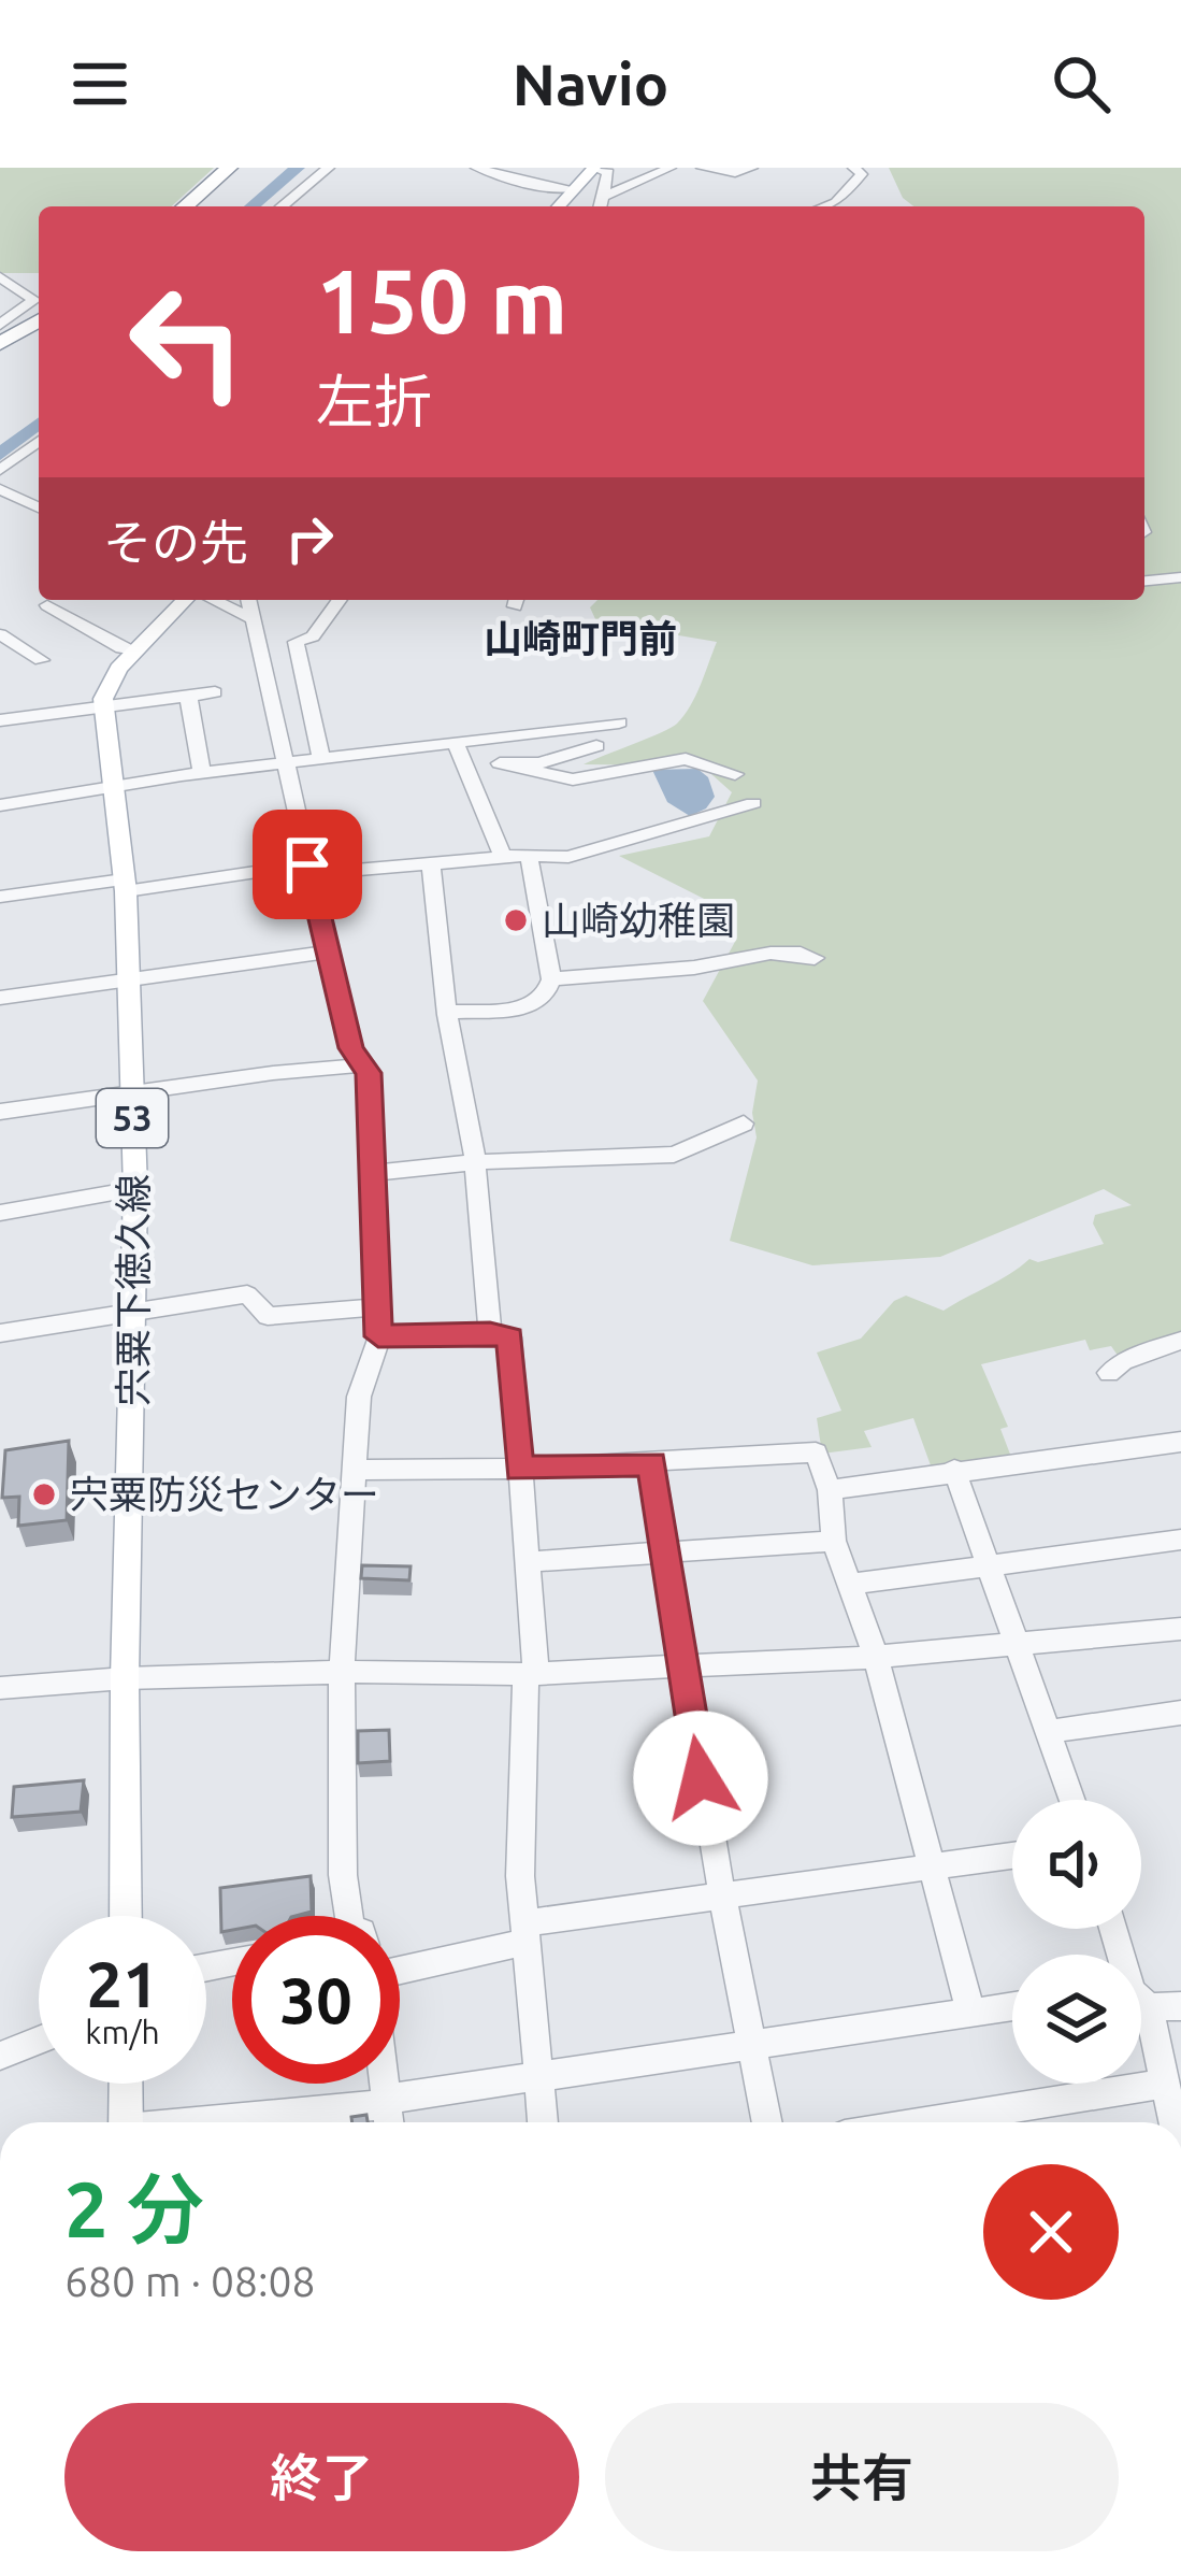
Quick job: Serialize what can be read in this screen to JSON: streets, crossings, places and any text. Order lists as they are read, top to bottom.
{
  "streets": {
    "main road": ["53", "宍粟下徳久線"]
  },
  "districts": ["山崎町門前"],
  "places": ["山崎幼稚園", "宍粟防災センター"],
  "page": {
    "header": "Navio",
    "turn": ["150 m", "左折"],
    "then": "その先",
    "speed": "21 km/h",
    "limit": "30",
    "heading": ["2 分", "680 m · 08:08"],
    "buttons": ["終了", "共有"]
  }
}
